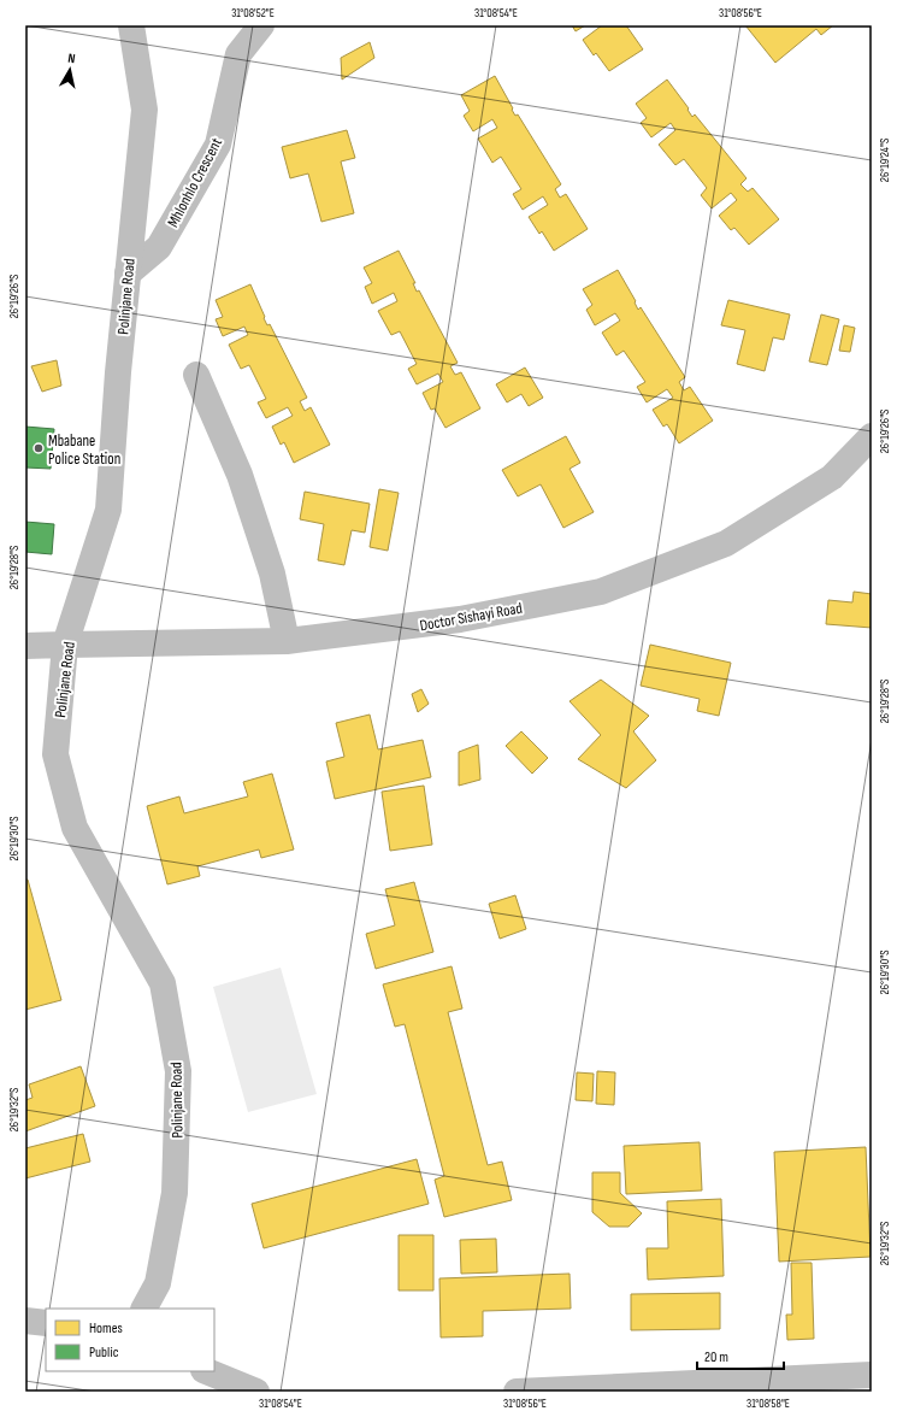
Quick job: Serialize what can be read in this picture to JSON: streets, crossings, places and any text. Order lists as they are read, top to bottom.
{
  "streets": {
    "street": ["Mhlonhlo Crescent", "Polinjane Road", "Doctor Sishayi Road"]
  },
  "crossings": [
    ["Mhlonhlo Crescent", "Polinjane Road"],
    ["Polinjane Road", "Doctor Sishayi Road"]
  ],
  "places": ["Mbabane Police Station"],
  "legend": ["Homes", "Public"],
  "scale_bar": "20 m",
  "north": "top",
  "coordinates": [
    "31°08'52\"E",
    "31°08'54\"E",
    "31°08'56\"E",
    "26°19'24\"S",
    "26°19'26\"S",
    "26°19'28\"S",
    "26°19'30\"S",
    "26°19'32\"S",
    "31°08'58\"E"
  ]
}
